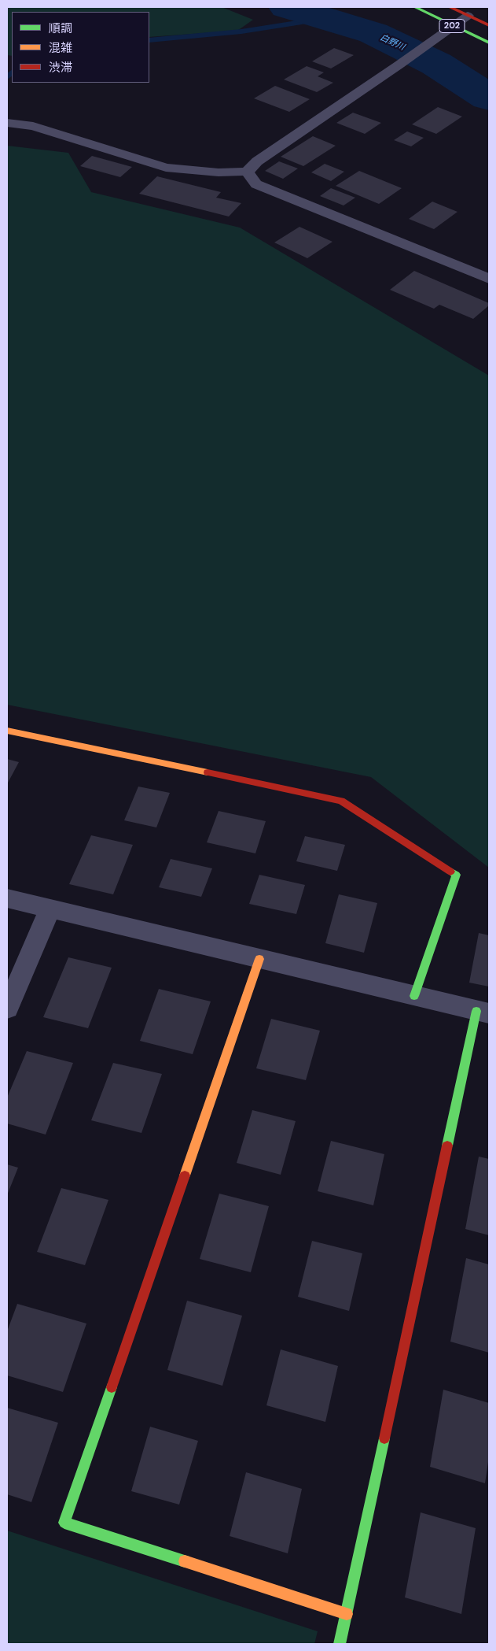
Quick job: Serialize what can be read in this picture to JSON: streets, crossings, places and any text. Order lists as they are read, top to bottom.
{
  "streets": {
    "main road": ["202"]
  },
  "water": ["白野川"],
  "legend": ["順調", "混雑", "渋滞"]
}
